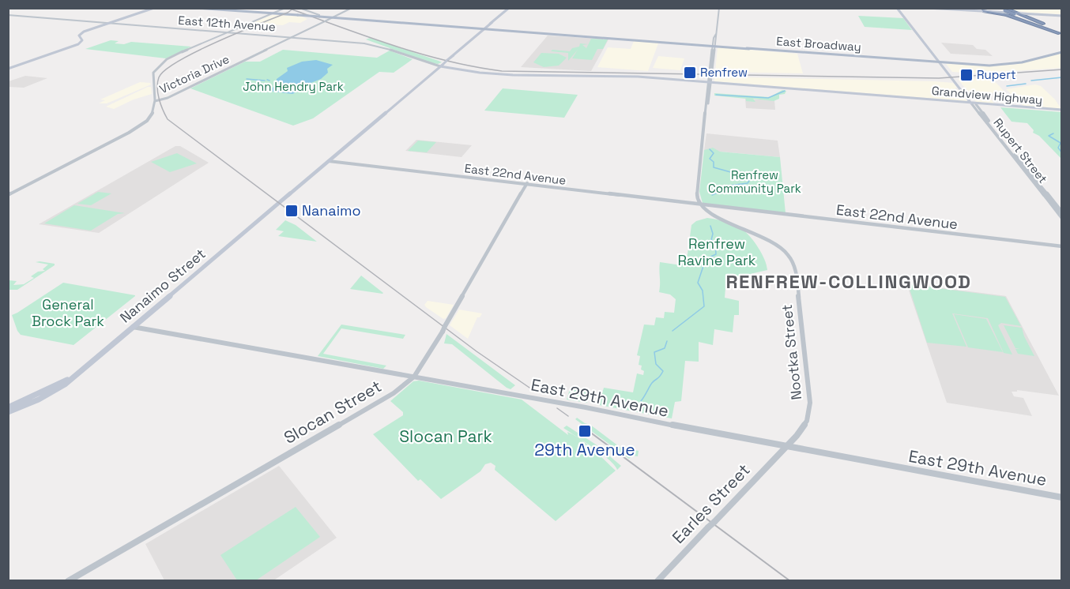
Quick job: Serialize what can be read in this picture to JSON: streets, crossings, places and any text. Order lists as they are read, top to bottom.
{
  "streets": {
    "main road": [
      "East Broadway",
      "Grandview Highway",
      "Rupert Street",
      "Nanaimo Street"
    ],
    "street": [
      "East 12th Avenue",
      "Victoria Drive",
      "East 22nd Avenue",
      "Nootka Street",
      "East 29th Avenue",
      "Slocan Street",
      "Earles Street"
    ]
  },
  "crossings": [
    ["East 12th Avenue", "Victoria Drive"],
    ["East Broadway", "Victoria Drive"],
    ["East Broadway", "Rupert Street"],
    ["East Broadway", "Nanaimo Street"],
    ["Grandview Highway", "Rupert Street"],
    ["East 22nd Avenue", "Nanaimo Street"],
    ["East 22nd Avenue", "Nootka Street"],
    ["East 22nd Avenue", "Slocan Street"],
    ["Nanaimo Street", "East 29th Avenue"],
    ["Nootka Street", "East 29th Avenue"],
    ["Nootka Street", "Earles Street"],
    ["East 29th Avenue", "Slocan Street"],
    ["East 29th Avenue", "Earles Street"]
  ],
  "districts": ["RENFREW-COLLINGWOOD"],
  "parks": [
    "John Hendry Park",
    "Renfrew Community Park",
    "Renfrew Ravine Park",
    "General Brock Park",
    "Slocan Park"
  ],
  "places": {
    "transit": [
      "Renfrew",
      "Rupert",
      "Nanaimo",
      "29th Avenue"
    ]
  }
}
